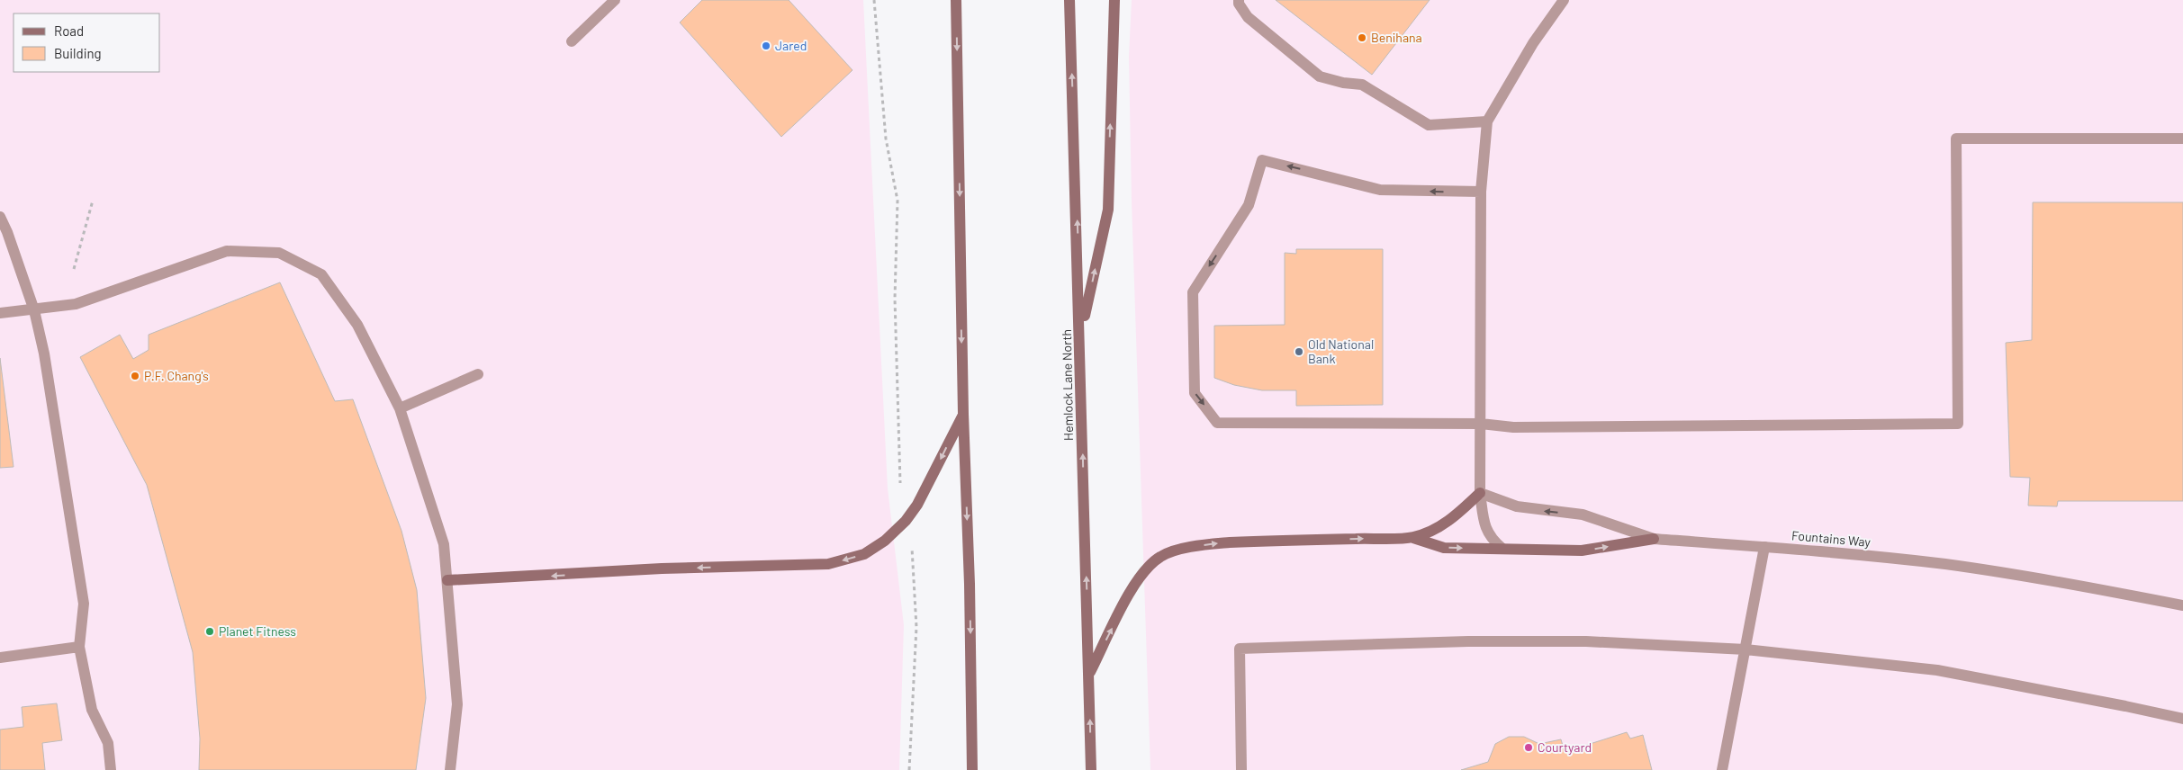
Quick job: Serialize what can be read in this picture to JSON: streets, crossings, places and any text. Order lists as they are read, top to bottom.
{
  "streets": {
    "main road": ["Hemlock Lane North"],
    "street": ["Fountains Way"]
  },
  "places": [
    "Benihana",
    "Jared",
    "Old National Bank",
    "P.F. Chang's",
    "Planet Fitness",
    "Courtyard"
  ],
  "legend": ["Road", "Building"]
}
